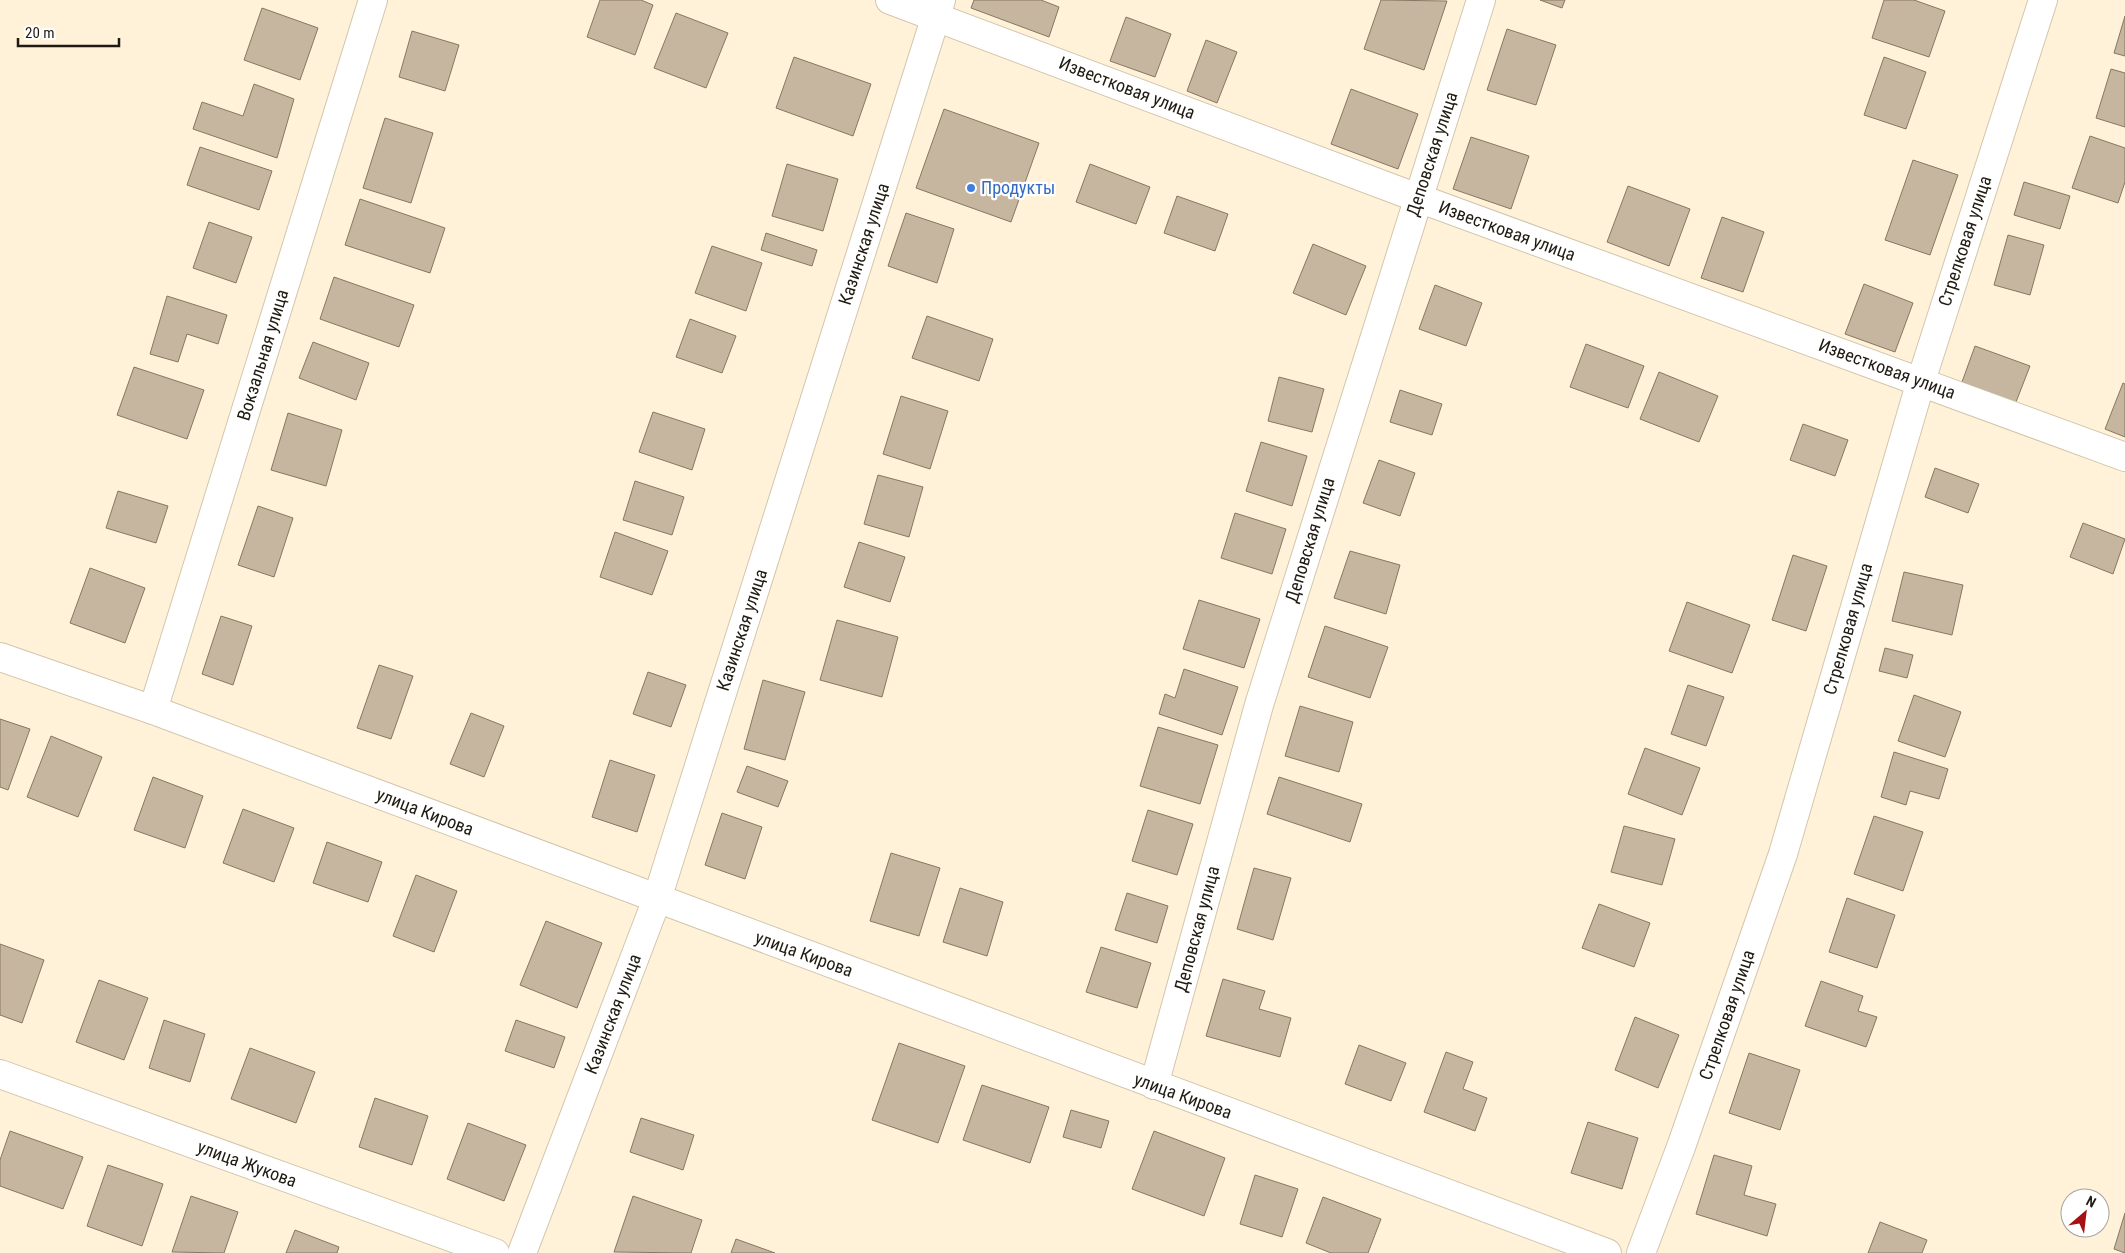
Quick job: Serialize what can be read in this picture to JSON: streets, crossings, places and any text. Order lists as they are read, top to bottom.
{
  "streets": {
    "street": [
      "Известковая улица",
      "Деповская улица",
      "Стрелковая улица",
      "Казинская улица",
      "Вокзальная улица",
      "улица Кирова",
      "улица Жукова"
    ]
  },
  "crossings": [
    ["Известковая улица", "Деповская улица"],
    ["Известковая улица", "Стрелковая улица"],
    ["Известковая улица", "Казинская улица"],
    ["Деповская улица", "улица Кирова"],
    ["Казинская улица", "улица Кирова"],
    ["Вокзальная улица", "улица Кирова"]
  ],
  "places": ["Продукты"],
  "scale_bar": "20 m",
  "north": "top right"
}
